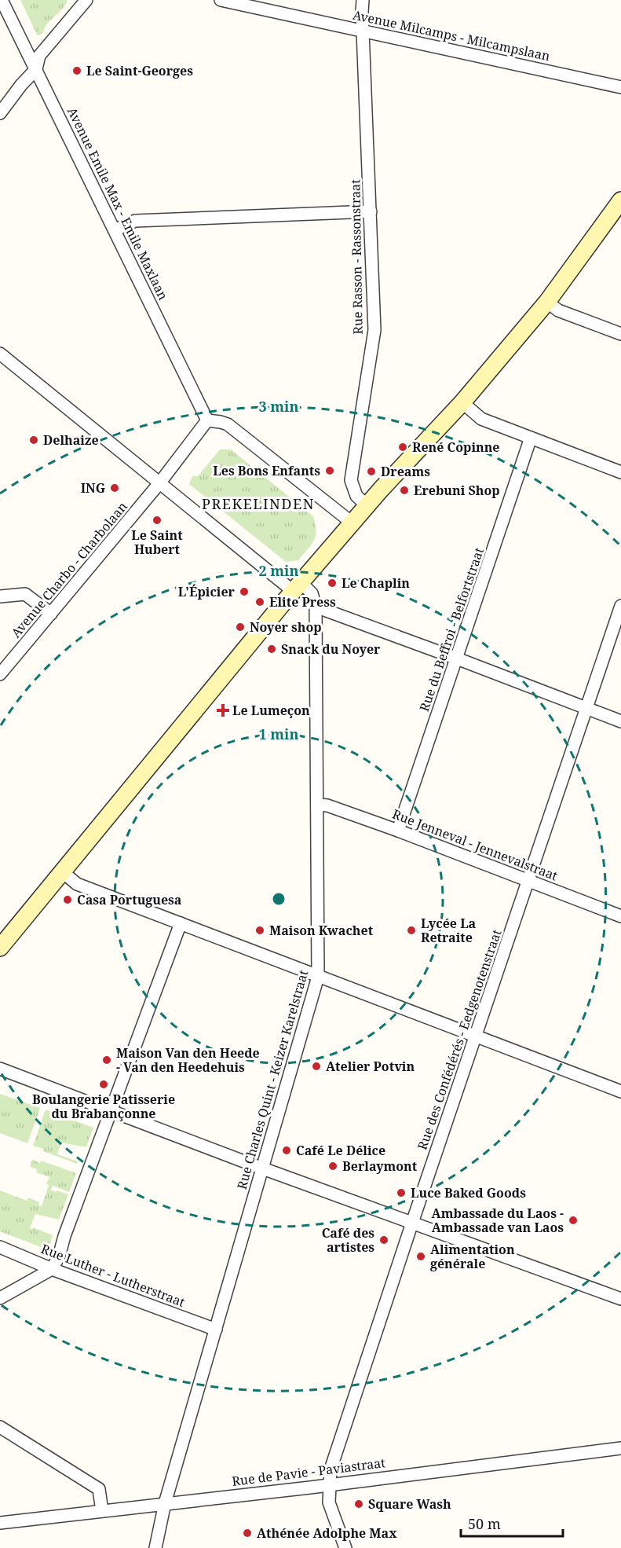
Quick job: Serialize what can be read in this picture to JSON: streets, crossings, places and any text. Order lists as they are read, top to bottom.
{
  "streets": {
    "street": [
      "Avenue Milcamps - Milcampslaan",
      "Avenue Emile Max - Emile Maxlaan",
      "Rue Rasson - Rassonstraat",
      "Avenue Charbo - Charbolaan",
      "Rue du Beffroi - Belfortstraat",
      "Rue Jenneval - Jennevalstraat",
      "Rue des Confédérés - Eedgenotenstraat",
      "Rue Charles Quint - Keizer Karelstraat",
      "Rue Luther - Lutherstraat",
      "Rue de Pavie - Paviastraat"
    ]
  },
  "crossings": [
    ["Avenue Milcamps - Milcampslaan", "Rue Rasson - Rassonstraat"],
    ["Avenue Emile Max - Emile Maxlaan", "Avenue Charbo - Charbolaan"],
    ["Avenue Charbo - Charbolaan", "Rue Charles Quint - Keizer Karelstraat"],
    ["Rue du Beffroi - Belfortstraat", "Rue Jenneval - Jennevalstraat"],
    ["Rue Jenneval - Jennevalstraat", "Rue des Confédérés - Eedgenotenstraat"],
    ["Rue Jenneval - Jennevalstraat", "Rue Charles Quint - Keizer Karelstraat"],
    ["Rue des Confédérés - Eedgenotenstraat", "Rue de Pavie - Paviastraat"],
    ["Rue Charles Quint - Keizer Karelstraat", "Rue Luther - Lutherstraat"],
    ["Rue Charles Quint - Keizer Karelstraat", "Rue de Pavie - Paviastraat"]
  ],
  "districts": ["PREKELINDEN"],
  "places": {
    "other": [
      "Le Saint-Georges",
      "Delhaize",
      "René Copinne",
      "Les Bons Enfants",
      "Dreams",
      "ING",
      "Erebuni Shop",
      "Le Saint Hubert",
      "Le Chaplin",
      "L'Épicier",
      "Elite Press",
      "Noyer shop",
      "Snack du Noyer",
      "Casa Portuguesa",
      "Maison Kwachet",
      "Lycée La Retraite",
      "Maison Van den Heede - Van den Heedehuis",
      "Atelier Potvin",
      "Boulangerie Patisserie du Brabançonne",
      "Café Le Délice",
      "Berlaymont",
      "Luce Baked Goods",
      "Ambassade du Laos - Ambassade van Laos",
      "Café des artistes",
      "Alimentation générale",
      "Square Wash",
      "Athénée Adolphe Max"
    ],
    "health": ["Le Lumeçon"]
  },
  "scale_bar": "50 m",
  "rings": ["3 min", "2 min", "1 min"]
}
